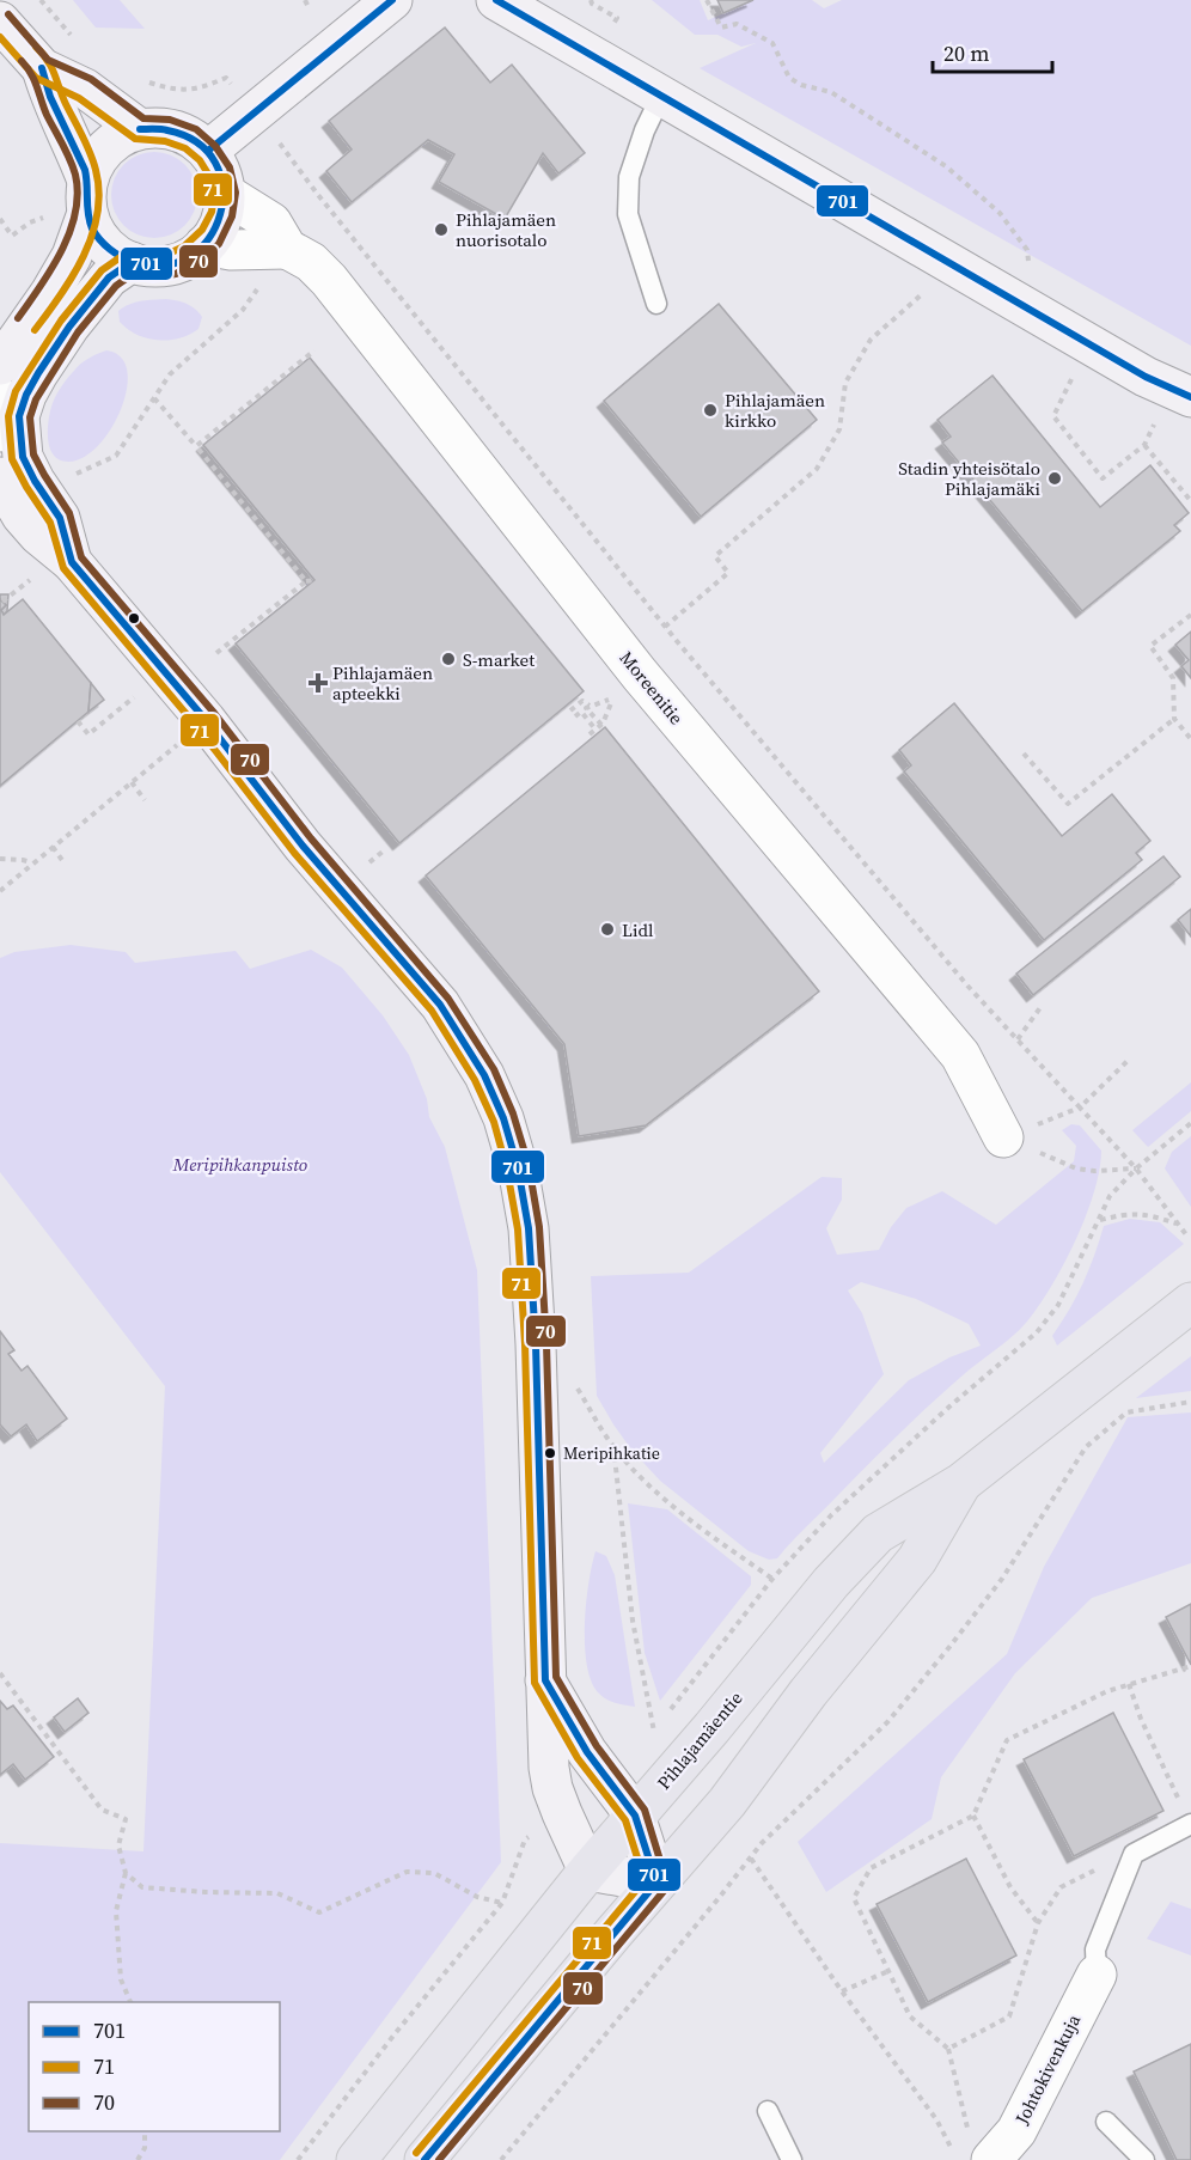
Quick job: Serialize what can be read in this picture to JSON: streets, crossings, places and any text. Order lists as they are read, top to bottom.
{
  "streets": {
    "main road": ["Pihlajamäentie"],
    "street": ["Moreenitie", "Johtokivenkuja"]
  },
  "parks": ["Meripihkanpuisto"],
  "places": {
    "other": [
      "Pihlajamäen nuorisotalo",
      "Pihlajamäen kirkko",
      "Stadin yhteisötalo Pihlajamäki",
      "S-market",
      "Lidl",
      "Meripihkatie"
    ],
    "health": ["Pihlajamäen apteekki"]
  },
  "lines": ["transit line 701", "transit line 70", "transit line 71"],
  "legend": ["701", "71", "70"],
  "scale_bar": "20 m"
}
